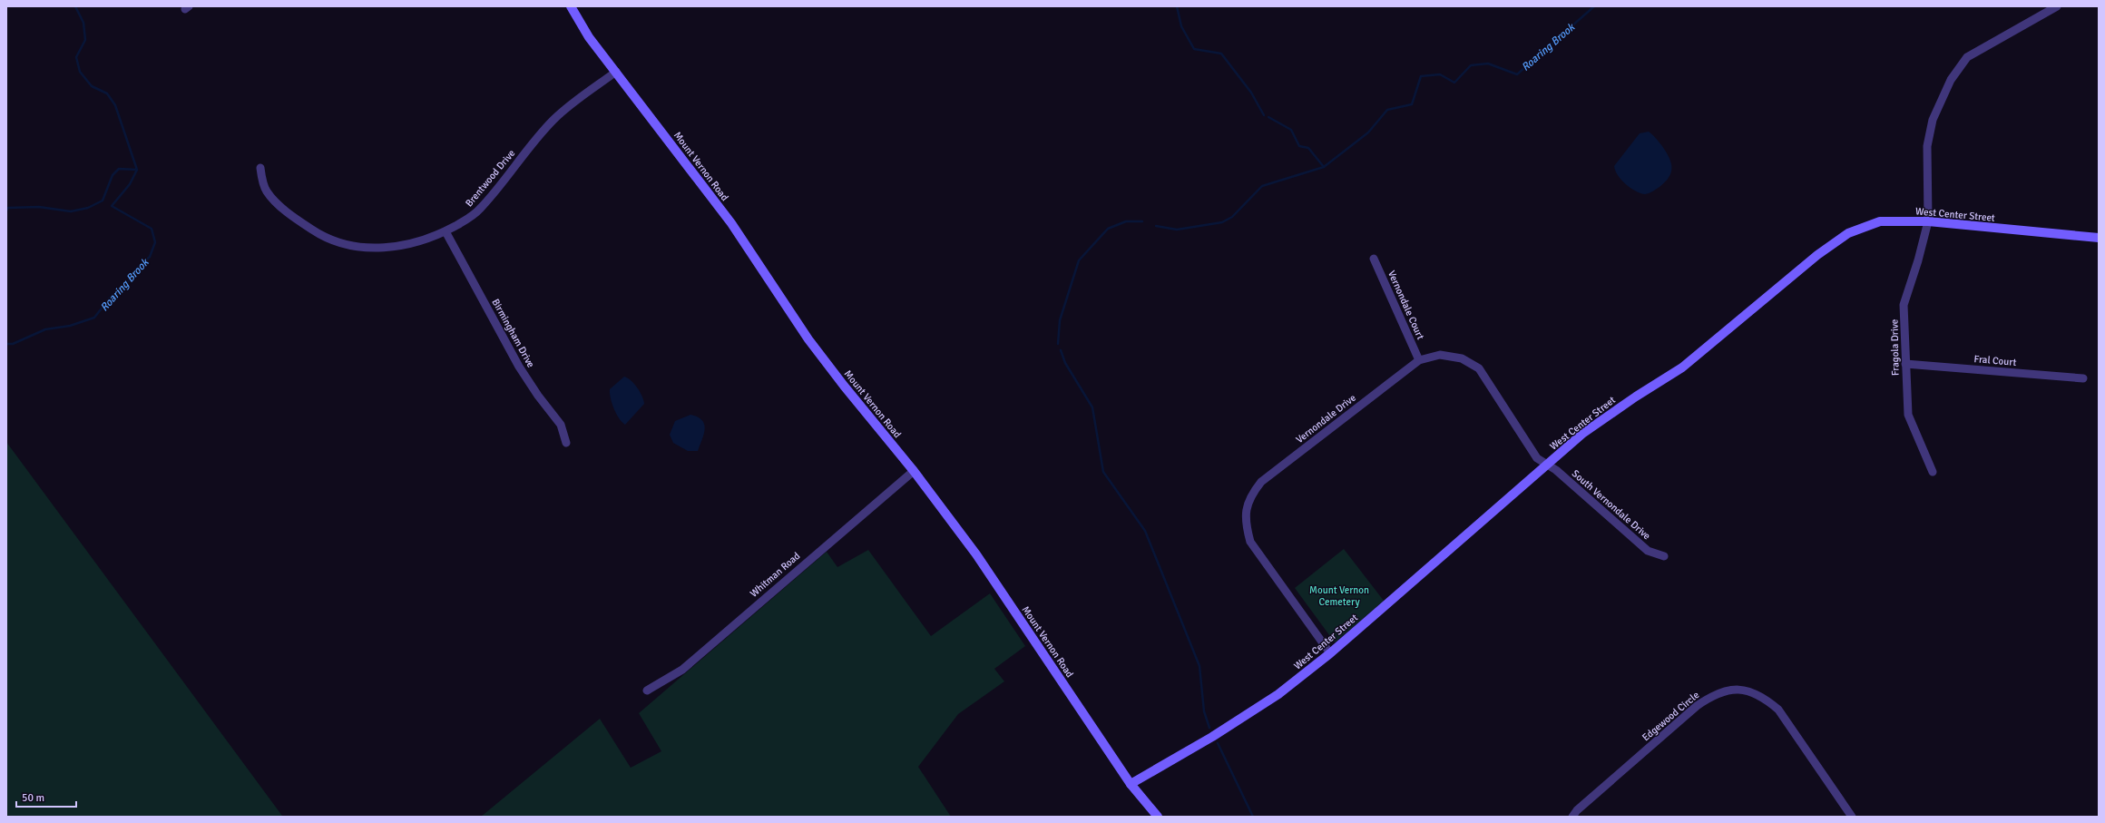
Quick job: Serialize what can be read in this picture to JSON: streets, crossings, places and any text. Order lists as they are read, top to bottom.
{
  "streets": {
    "street": [
      "Mount Vernon Road",
      "Brentwood Drive",
      "West Center Street",
      "Vernondale Court",
      "Birmingham Drive",
      "Fragola Drive",
      "Fral Court",
      "Vernondale Drive",
      "South Vernondale Drive",
      "Whitman Road",
      "Edgewood Circle"
    ]
  },
  "crossings": [
    ["Mount Vernon Road", "Brentwood Drive"],
    ["Mount Vernon Road", "West Center Street"],
    ["Mount Vernon Road", "Whitman Road"],
    ["Brentwood Drive", "Birmingham Drive"],
    ["West Center Street", "Fragola Drive"],
    ["West Center Street", "Vernondale Drive"],
    ["West Center Street", "South Vernondale Drive"],
    ["Vernondale Court", "Vernondale Drive"],
    ["Fragola Drive", "Fral Court"],
    ["Vernondale Drive", "South Vernondale Drive"]
  ],
  "water": ["Roaring Brook"],
  "parks": ["Mount Vernon Cemetery"],
  "scale_bar": "50 m"
}
